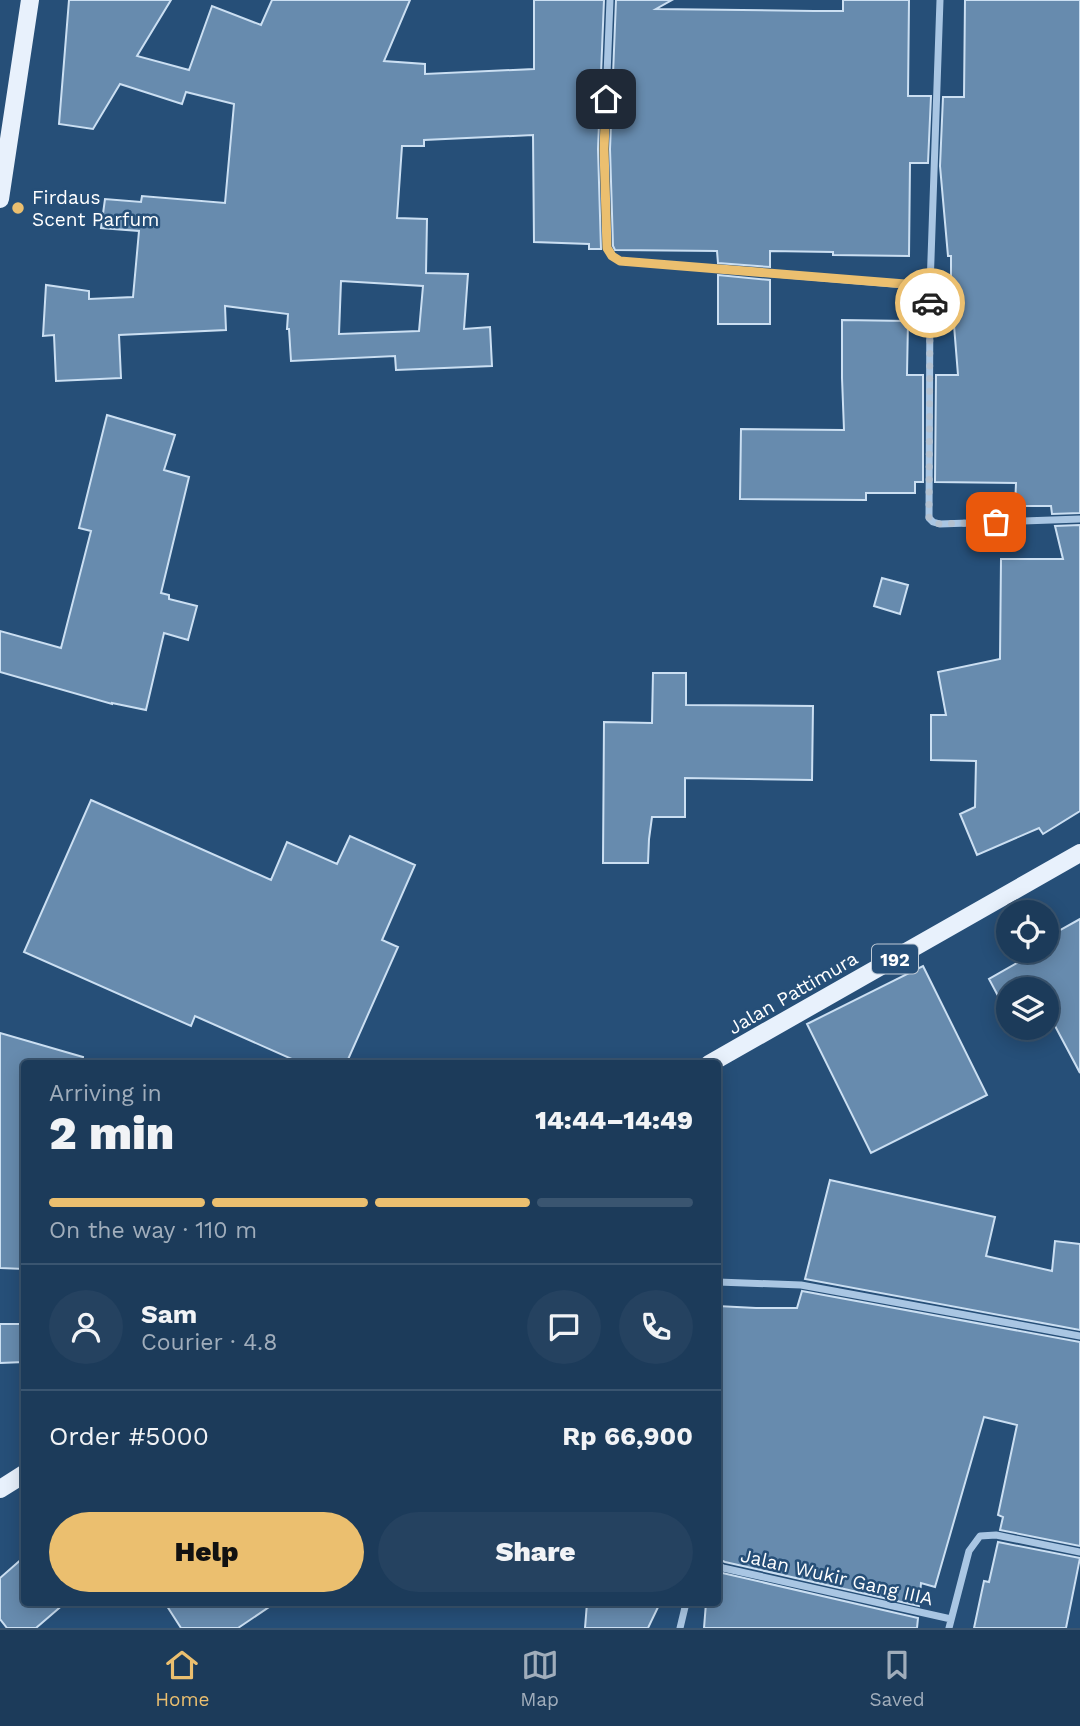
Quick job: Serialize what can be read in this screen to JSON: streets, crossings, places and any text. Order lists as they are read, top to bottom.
{
  "streets": {
    "main road": ["192", "Jalan Pattimura"],
    "street": ["Jalan Wukir Gang IIIA"]
  },
  "places": ["Firdaus Scent Parfum"],
  "page": {
    "heading": ["2 min", "Arriving in", "14:44–14:49"],
    "panel": [
      "Sam",
      "Courier · 4.8",
      "Order #5000",
      "Rp 66,900"
    ],
    "bar": "On the way · 110 m",
    "buttons": ["Help", "Share"],
    "tabs": ["Home", "Map", "Saved"]
  }
}
